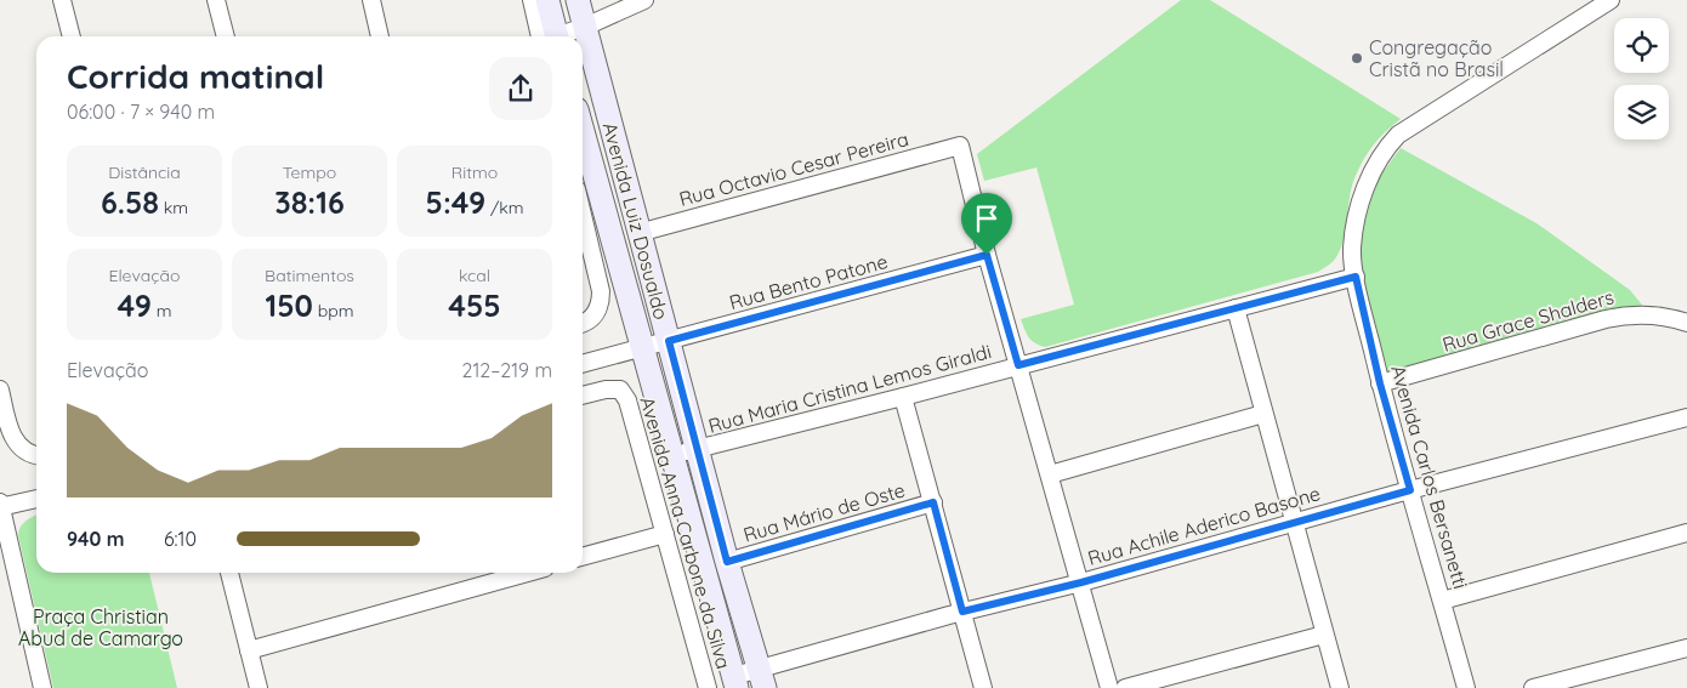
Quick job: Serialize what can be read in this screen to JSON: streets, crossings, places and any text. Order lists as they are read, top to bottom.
{
  "streets": {
    "street": [
      "Rua Octavio Cesar Pereira",
      "Avenida Luiz Dosualdo",
      "Rua Bento Patone",
      "Rua Grace Shalders",
      "Rua Maria Cristina Lemos Giraldi",
      "Avenida Carlos Bersanetti",
      "Rua Mário de Oste",
      "Rua Achile Aderico Basone",
      "Avenida Anna Carbone da Silva"
    ]
  },
  "crossings": [
    ["Rua Octavio Cesar Pereira", "Avenida Luiz Dosualdo"],
    ["Rua Octavio Cesar Pereira", "Rua Bento Patone"],
    ["Avenida Luiz Dosualdo", "Rua Bento Patone"],
    ["Avenida Luiz Dosualdo", "Rua Maria Cristina Lemos Giraldi"],
    ["Avenida Luiz Dosualdo", "Rua Mário de Oste"],
    ["Avenida Luiz Dosualdo", "Rua Achile Aderico Basone"],
    ["Rua Grace Shalders", "Avenida Carlos Bersanetti"],
    ["Rua Maria Cristina Lemos Giraldi", "Avenida Carlos Bersanetti"],
    ["Avenida Carlos Bersanetti", "Rua Achile Aderico Basone"]
  ],
  "parks": ["Praça Christian Abud de Camargo"],
  "places": ["Congregação Cristã no Brasil"],
  "page": {
    "heading": ["Corrida matinal", "06:00 · 7 × 940 m"],
    "stats": [
      ["Distância", "6.58 km"],
      ["Tempo", "38:16"],
      ["Ritmo", "5:49 /km"],
      ["Elevação", "49 m"],
      ["Batimentos", "150 bpm"],
      ["kcal", "455"]
    ],
    "chart": ["Elevação", "212–219 m"],
    "list": [
      {
        "name": "940 m",
        "note": "6:10"
      }
    ]
  }
}
